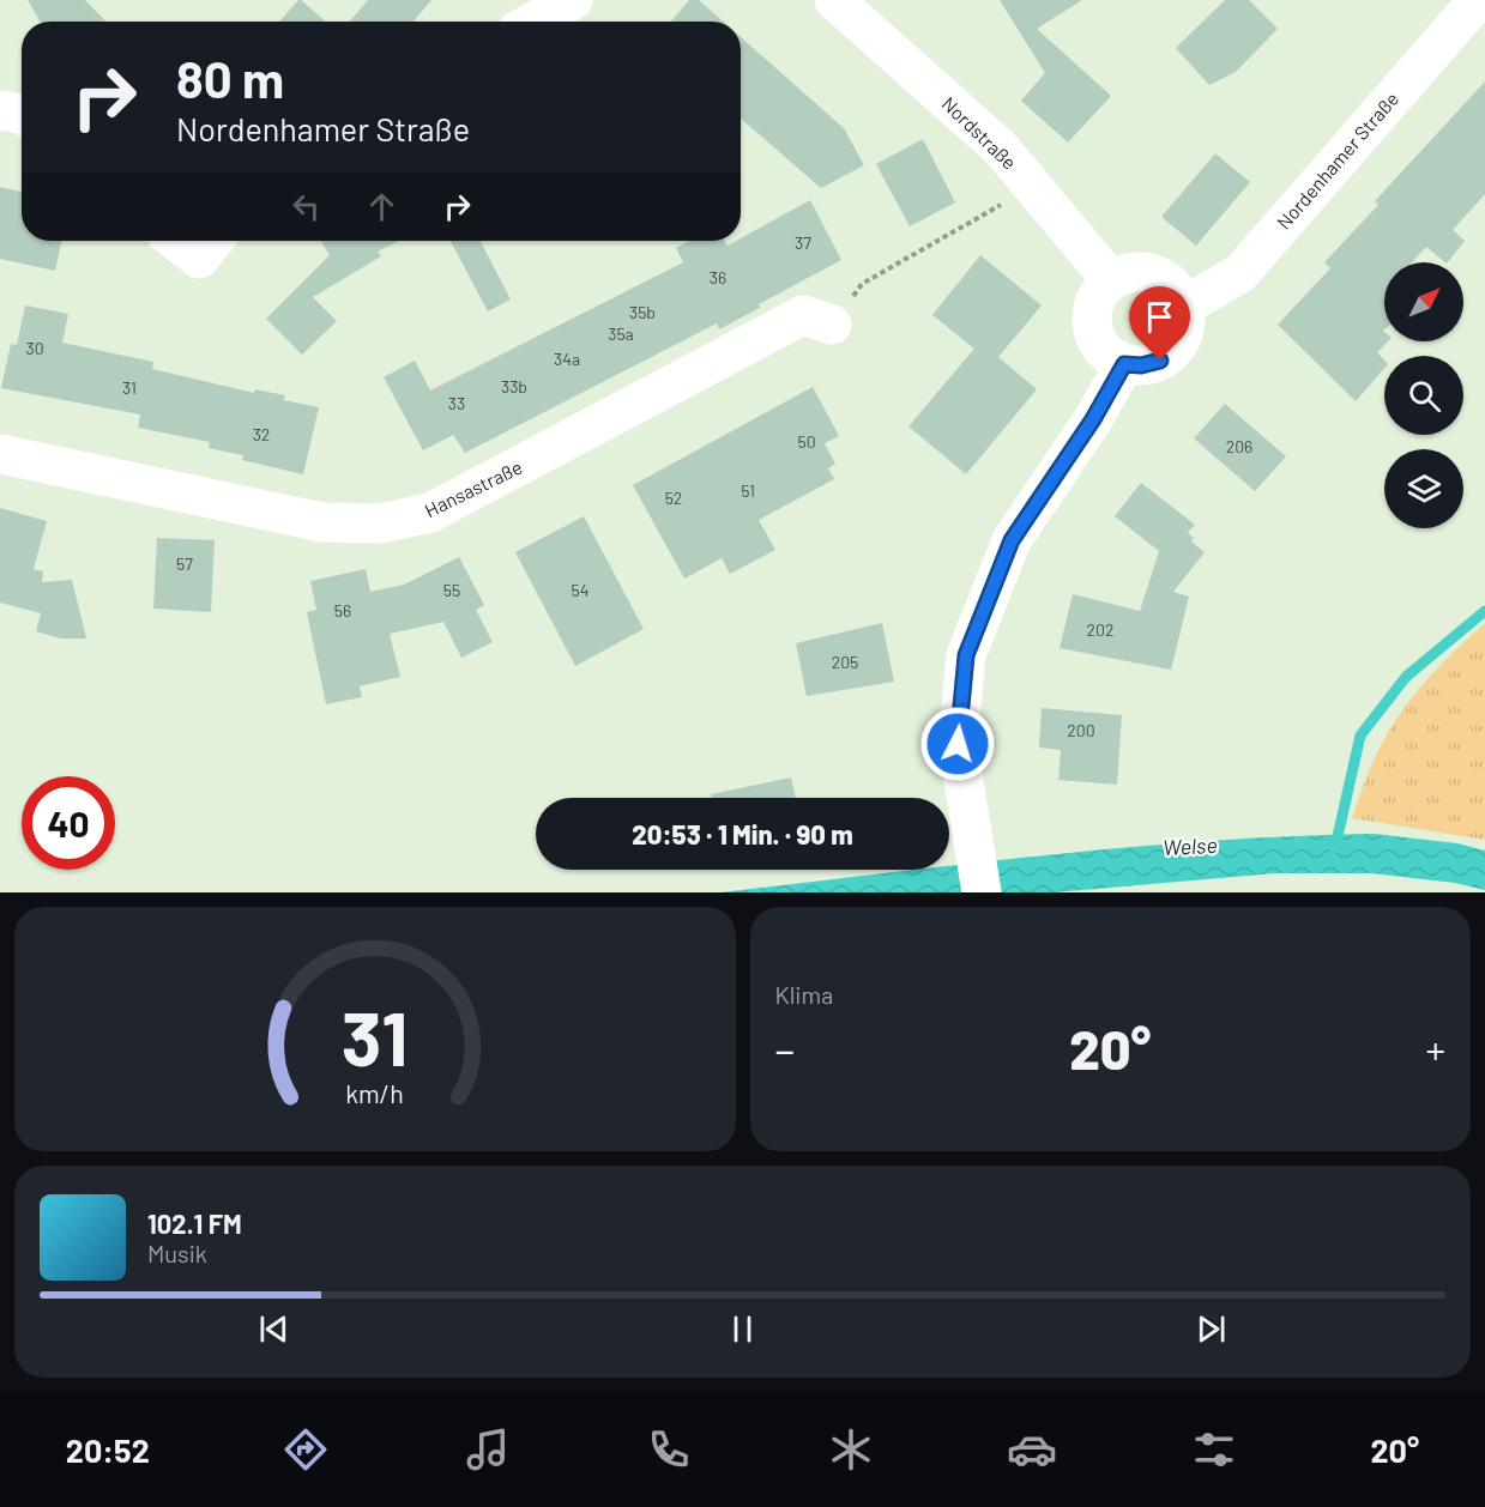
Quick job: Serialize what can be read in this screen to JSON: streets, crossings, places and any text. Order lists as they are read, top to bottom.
{
  "streets": {
    "street": ["Nordstraße", "Nordenhamer Straße", "Hansastraße"]
  },
  "crossings": [
    ["Nordstraße", "Nordenhamer Straße"]
  ],
  "water": ["Welse"],
  "house_numbers": [
    "37",
    "36",
    "35b",
    "35a",
    "30",
    "34a",
    "33b",
    "31",
    "33",
    "32",
    "50",
    "206",
    "51",
    "52",
    "57",
    "55",
    "54",
    "56",
    "202",
    "205",
    "200"
  ],
  "north": "top right",
  "page": {
    "turn": ["80 m", "Nordenhamer Straße"],
    "limit": "40",
    "trip": "20:53 · 1 Min. · 90 m",
    "tile": "Klima",
    "heat": ["−", "20°", "+"],
    "song": ["102.1 FM", "Musik"],
    "tabs": ["20:52", "20°"],
    "gauge": ["31", "km/h"]
  }
}
